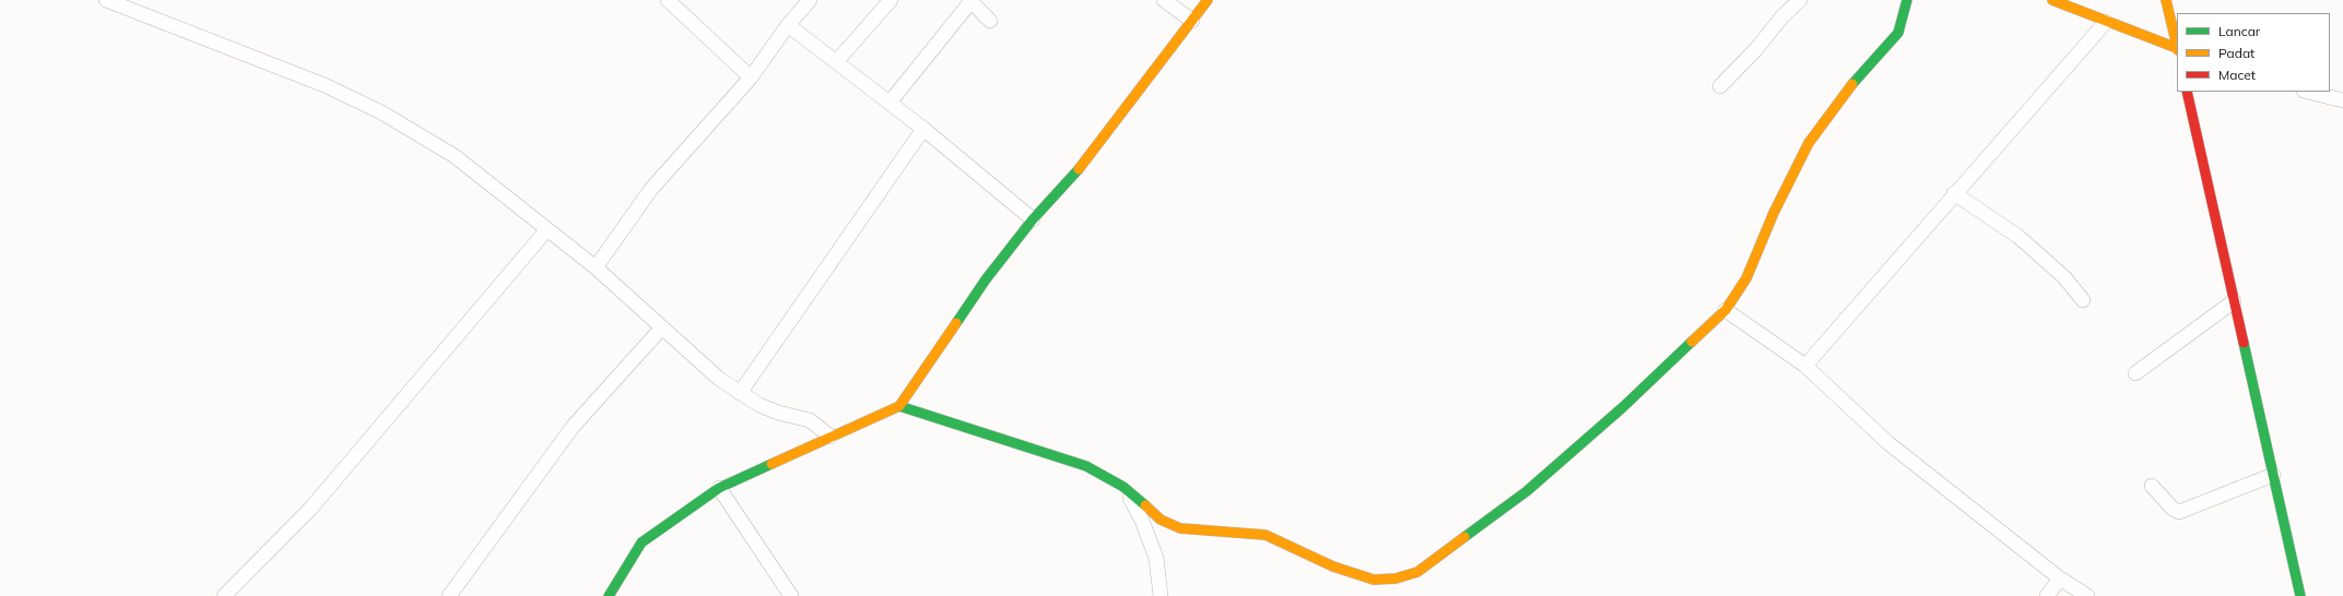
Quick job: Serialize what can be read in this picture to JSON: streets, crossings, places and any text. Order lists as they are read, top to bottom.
{
  "legend": ["Lancar", "Padat", "Macet"]
}
